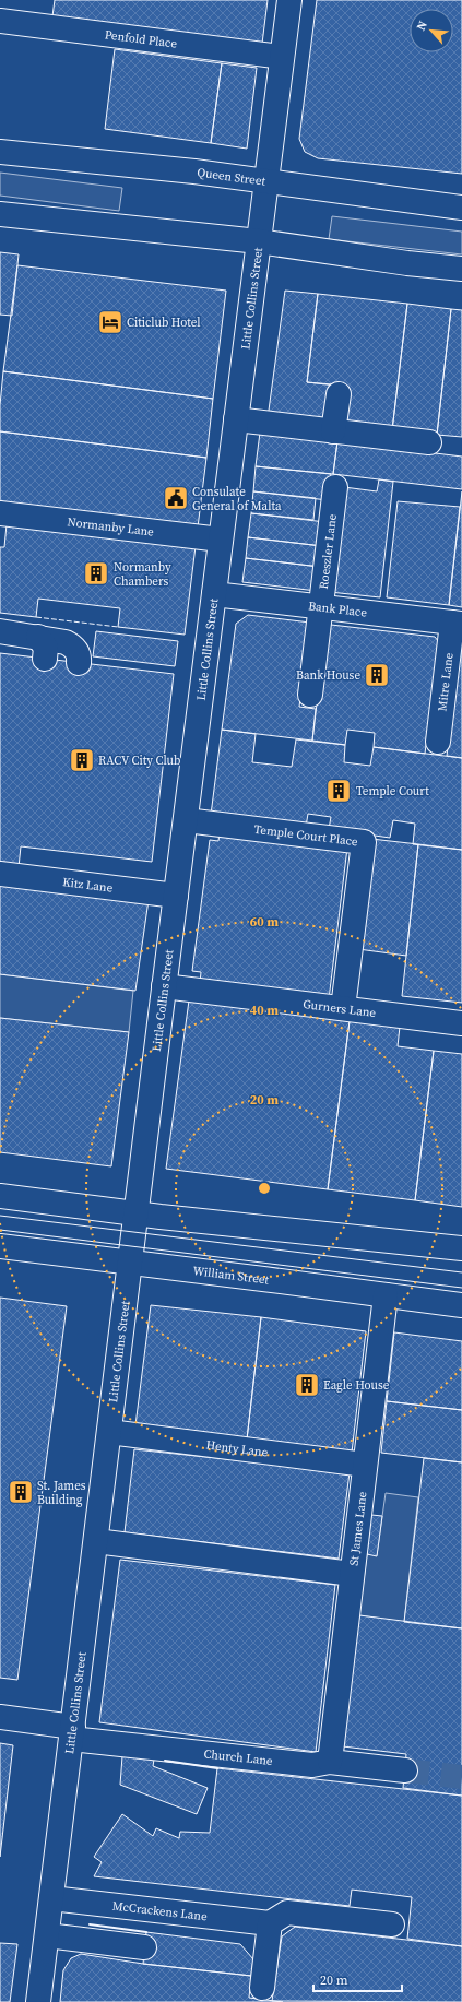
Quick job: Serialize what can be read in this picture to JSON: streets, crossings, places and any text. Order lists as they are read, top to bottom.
{
  "streets": {
    "street": [
      "Penfold Place",
      "Queen Street",
      "Little Collins Street",
      "Normanby Lane",
      "Roeszler Lane",
      "Bank Place",
      "Mitre Lane",
      "Temple Court Place",
      "Kitz Lane",
      "Gurners Lane",
      "William Street",
      "Henty Lane",
      "St James Lane",
      "Church Lane",
      "McCrackens Lane"
    ]
  },
  "crossings": [
    ["Penfold Place", "Little Collins Street"],
    ["Queen Street", "Little Collins Street"],
    ["Little Collins Street", "Normanby Lane"],
    ["Little Collins Street", "Bank Place"],
    ["Little Collins Street", "Temple Court Place"],
    ["Little Collins Street", "Kitz Lane"],
    ["Little Collins Street", "Gurners Lane"],
    ["Little Collins Street", "William Street"],
    ["Little Collins Street", "Henty Lane"],
    ["Little Collins Street", "Church Lane"],
    ["Little Collins Street", "McCrackens Lane"],
    ["Roeszler Lane", "Bank Place"],
    ["Bank Place", "Mitre Lane"],
    ["Temple Court Place", "Gurners Lane"],
    ["William Street", "St James Lane"],
    ["Henty Lane", "St James Lane"],
    ["St James Lane", "Church Lane"]
  ],
  "places": {
    "hotel": ["Citiclub Hotel"],
    "public building": ["Consulate General of Malta"],
    "building": [
      "Normanby Chambers",
      "Bank House",
      "RACV City Club",
      "Temple Court",
      "Eagle House",
      "St. James Building"
    ]
  },
  "scale_bar": "20 m",
  "north": "top left",
  "rings": ["60 m", "40 m", "20 m"]
}
